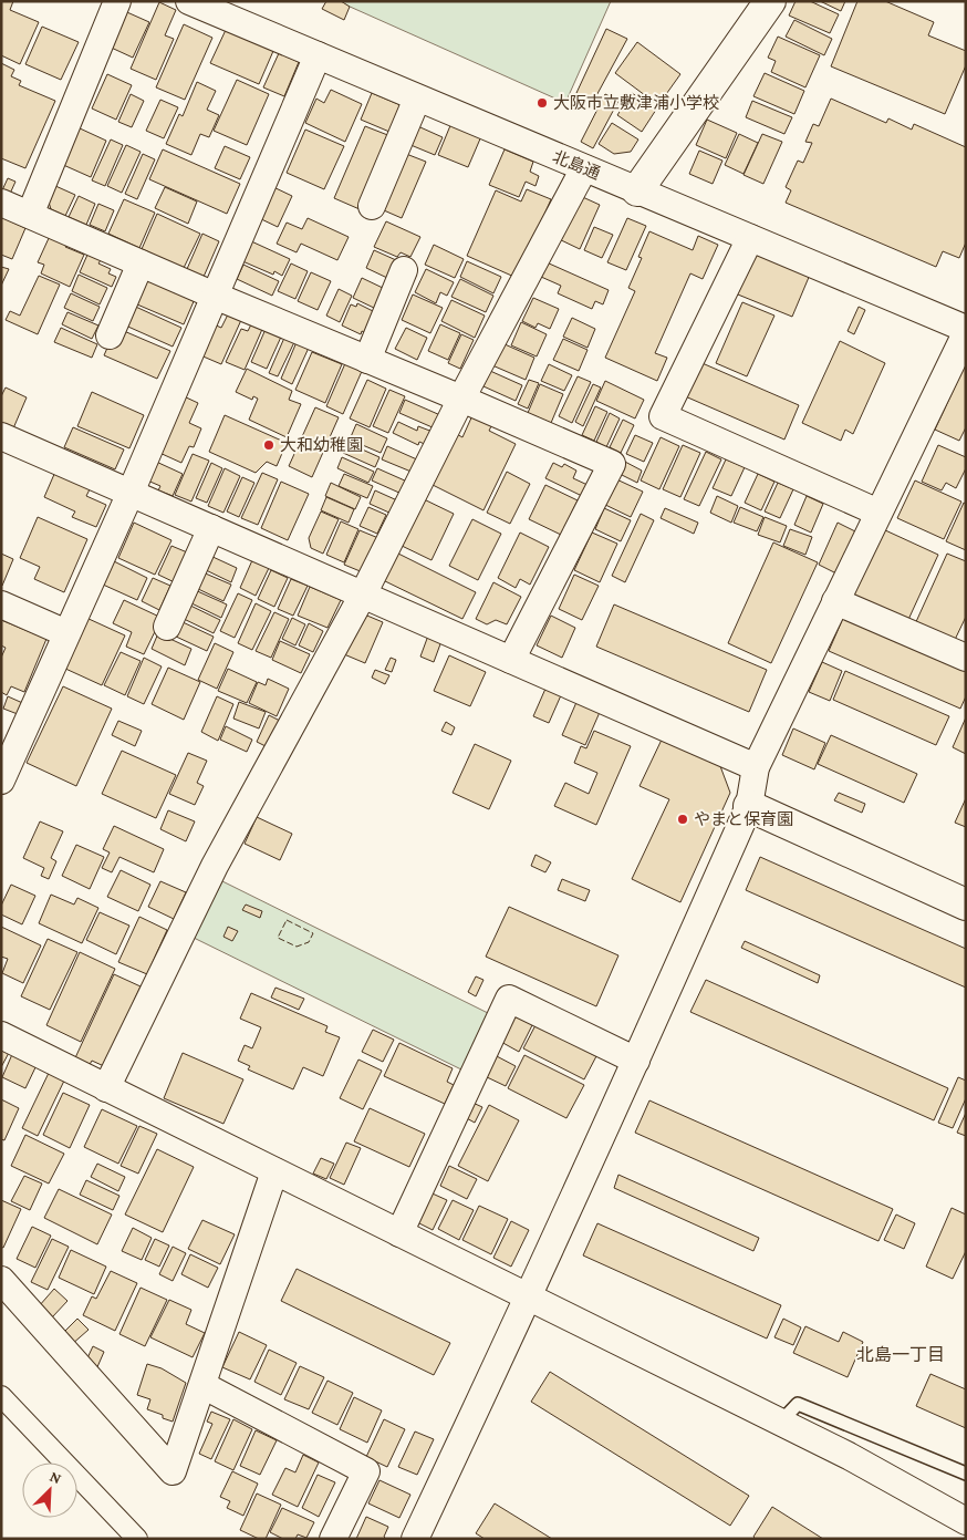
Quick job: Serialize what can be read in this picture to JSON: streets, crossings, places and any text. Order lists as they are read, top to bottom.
{
  "streets": {
    "street": ["北島通"]
  },
  "districts": ["北島一丁目"],
  "places": ["大阪市立敷津浦小学校", "大和幼稚園", "やまと保育園"],
  "north": "top right"
}
